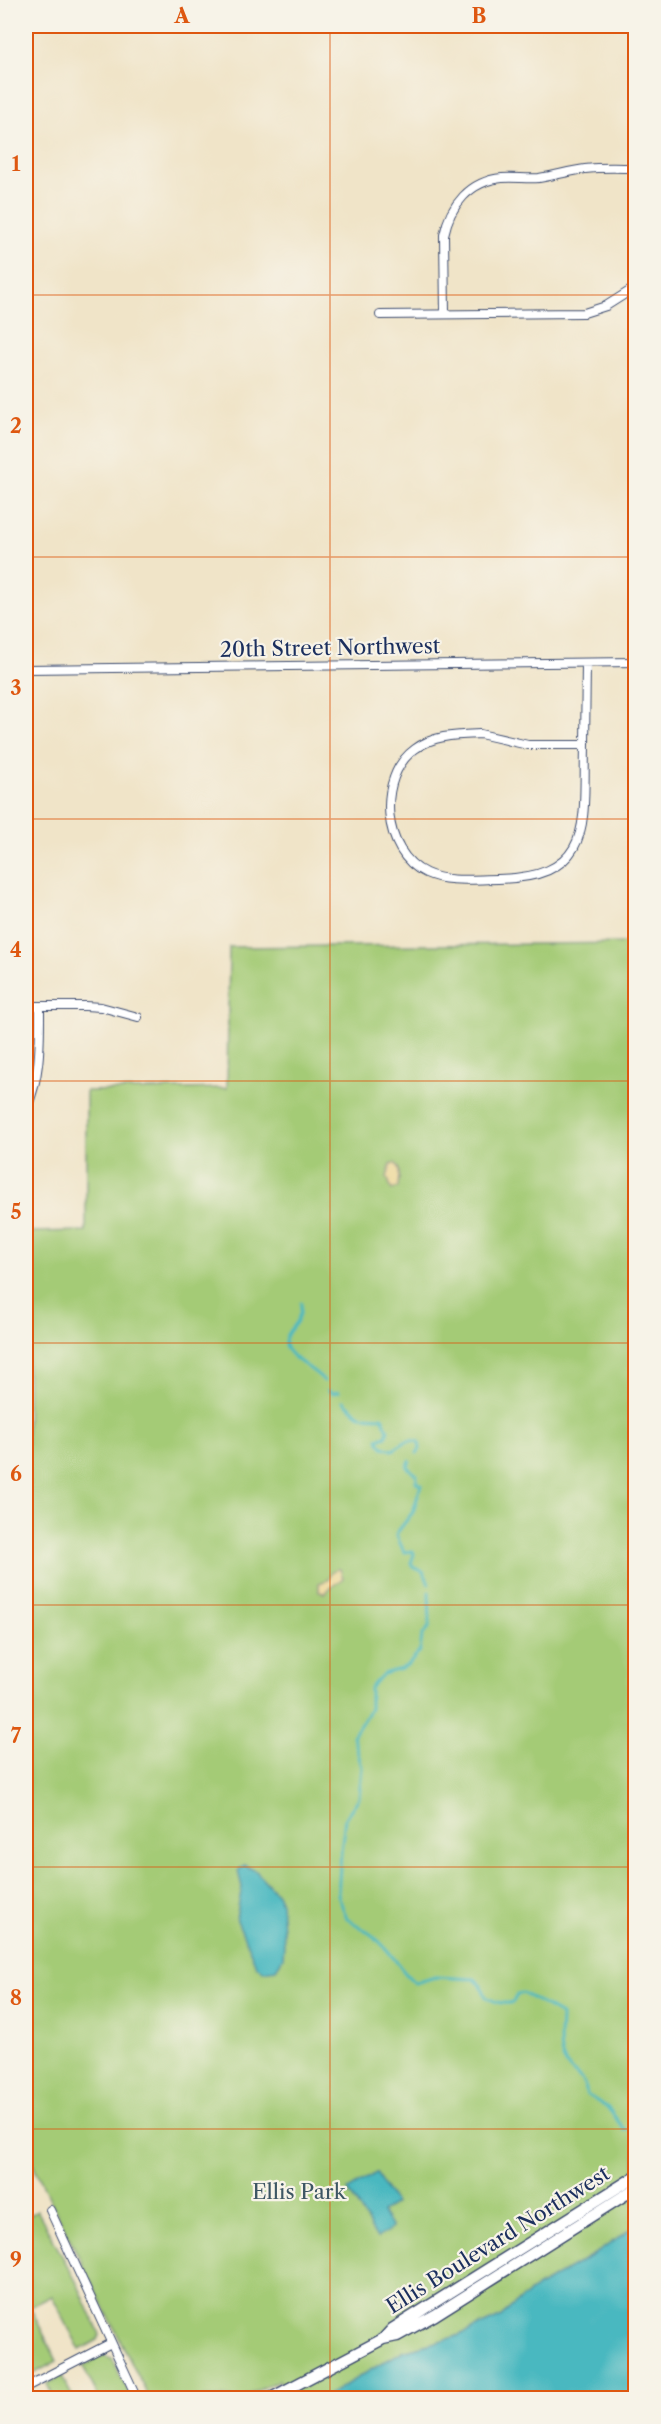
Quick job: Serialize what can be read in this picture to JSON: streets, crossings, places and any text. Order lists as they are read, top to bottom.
{
  "streets": {
    "street": ["20th Street Northwest", "Ellis Boulevard Northwest"]
  },
  "parks": ["Ellis Park"],
  "grid": {
    "columns": ["A", "B"],
    "rows": [
      "1",
      "2",
      "3",
      "4",
      "5",
      "6",
      "7",
      "8",
      "9"
    ]
  }
}
